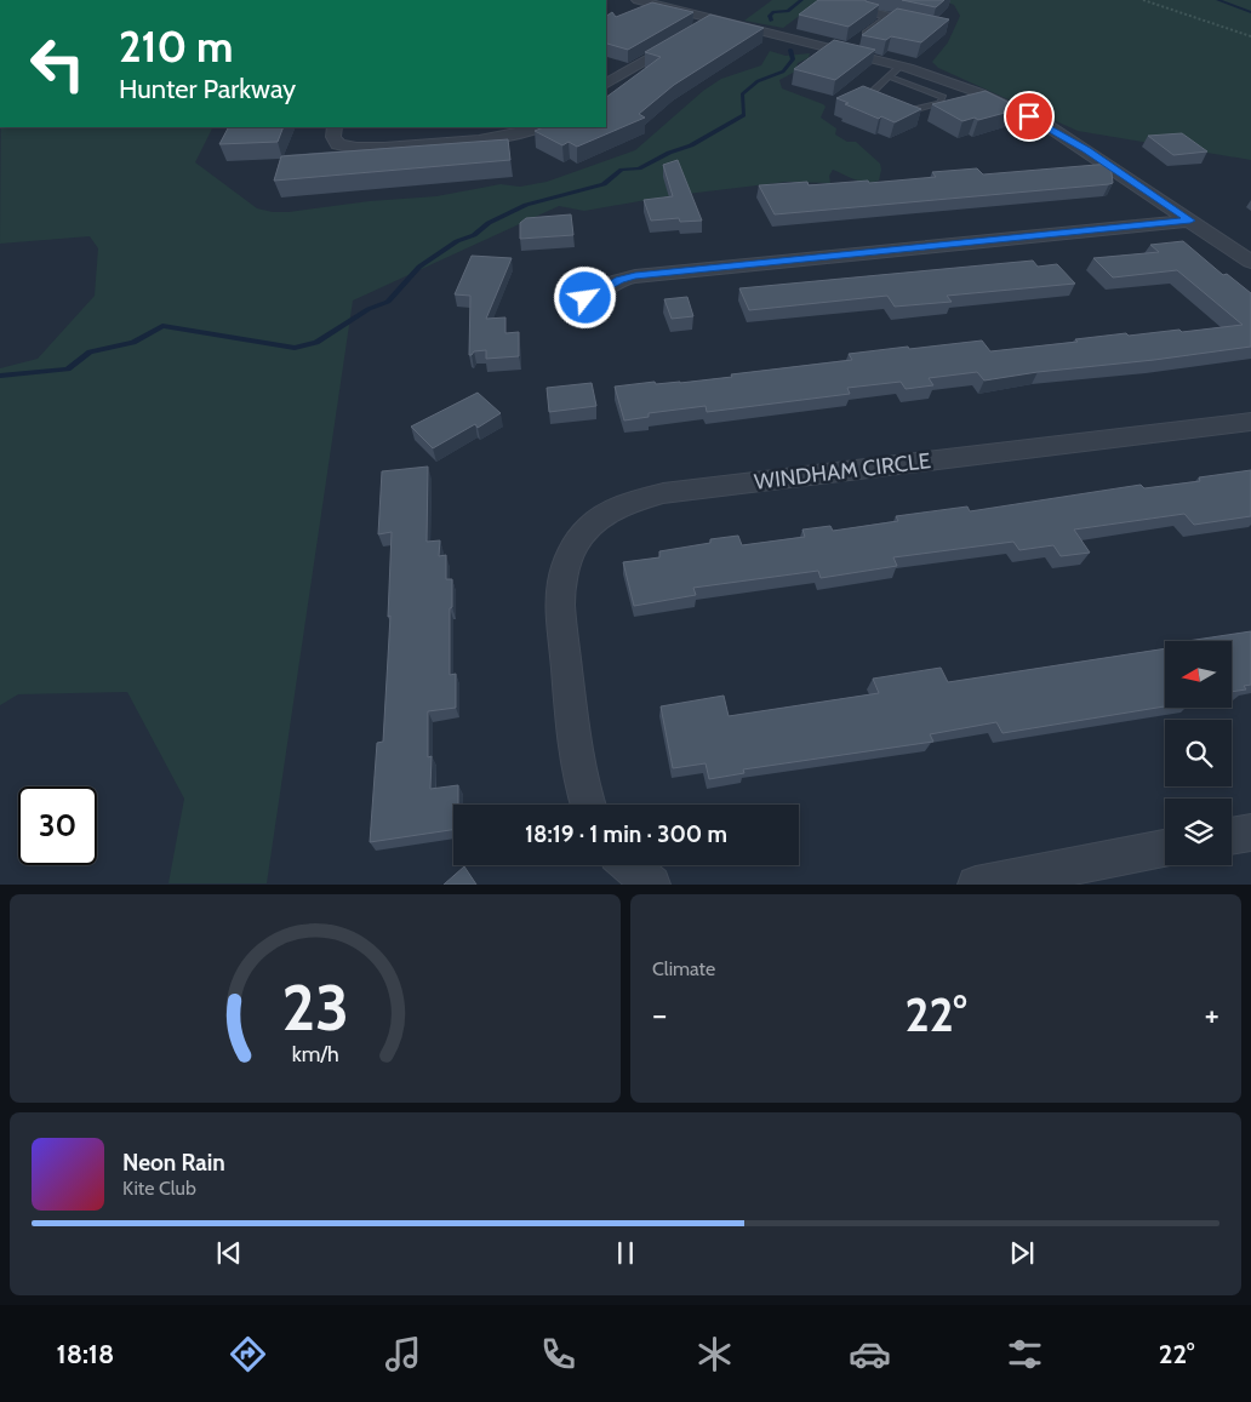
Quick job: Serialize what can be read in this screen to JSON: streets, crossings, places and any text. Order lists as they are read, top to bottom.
{
  "streets": {
    "street": ["WINDHAM CIRCLE"]
  },
  "north": "left",
  "page": {
    "turn": ["210 m", "Hunter Parkway"],
    "limit": "30",
    "trip": "18:19 · 1 min · 300 m",
    "tile": "Climate",
    "heat": ["−", "22°", "+"],
    "song": ["Neon Rain", "Kite Club"],
    "tabs": ["18:18", "22°"],
    "gauge": ["23", "km/h"]
  }
}
